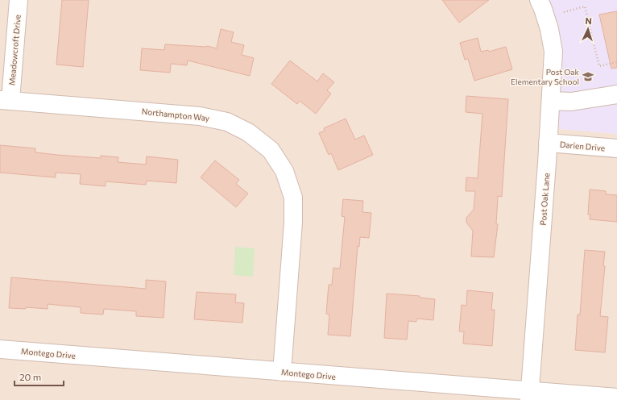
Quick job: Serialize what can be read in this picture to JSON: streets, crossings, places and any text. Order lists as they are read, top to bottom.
{
  "streets": {
    "street": [
      "Meadowcroft Drive",
      "Northampton Way",
      "Darien Drive",
      "Post Oak Lane",
      "Montego Drive"
    ]
  },
  "crossings": [
    ["Meadowcroft Drive", "Northampton Way"],
    ["Northampton Way", "Montego Drive"],
    ["Darien Drive", "Post Oak Lane"],
    ["Post Oak Lane", "Montego Drive"]
  ],
  "places": {
    "school or university": ["Post Oak Elementary School"]
  },
  "scale_bar": "20 m",
  "north": "top"
}
